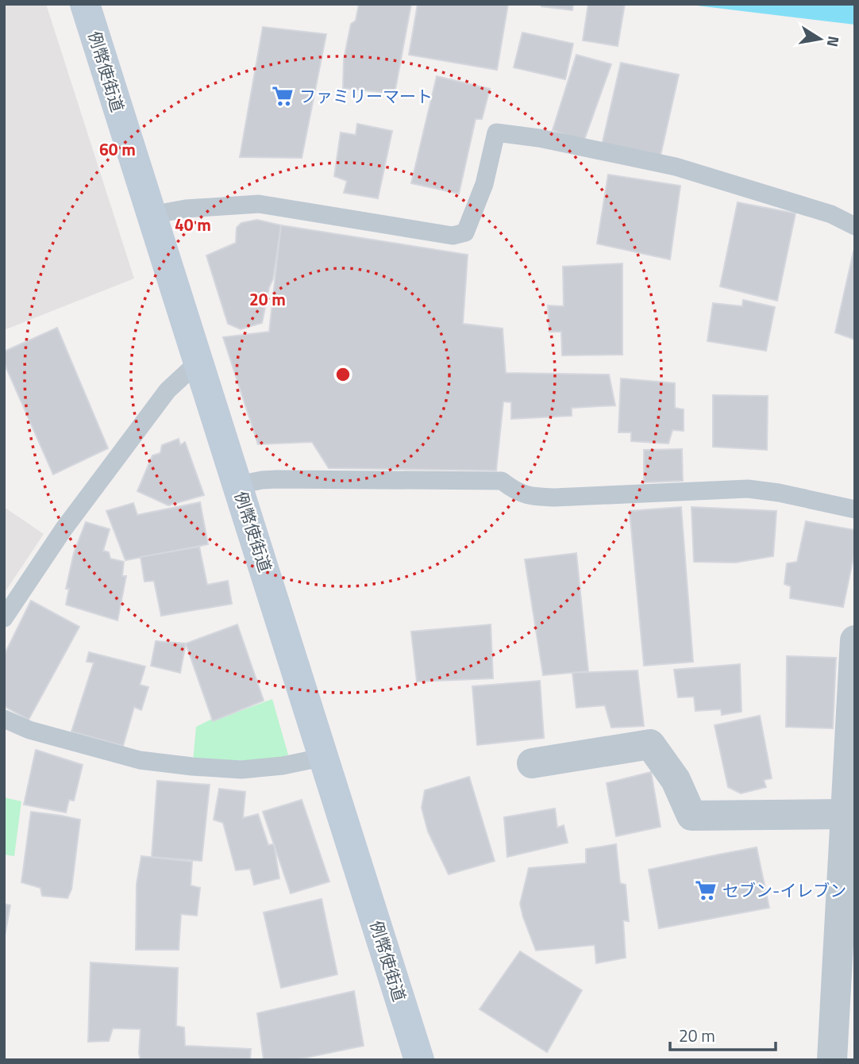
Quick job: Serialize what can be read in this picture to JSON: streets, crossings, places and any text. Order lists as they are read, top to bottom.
{
  "streets": {
    "main road": ["例幣使街道"]
  },
  "places": {
    "supermarket": ["ファミリーマート", "セブン-イレブン"]
  },
  "scale_bar": "20 m",
  "north": "right",
  "rings": ["60 m", "40 m", "20 m"]
}
